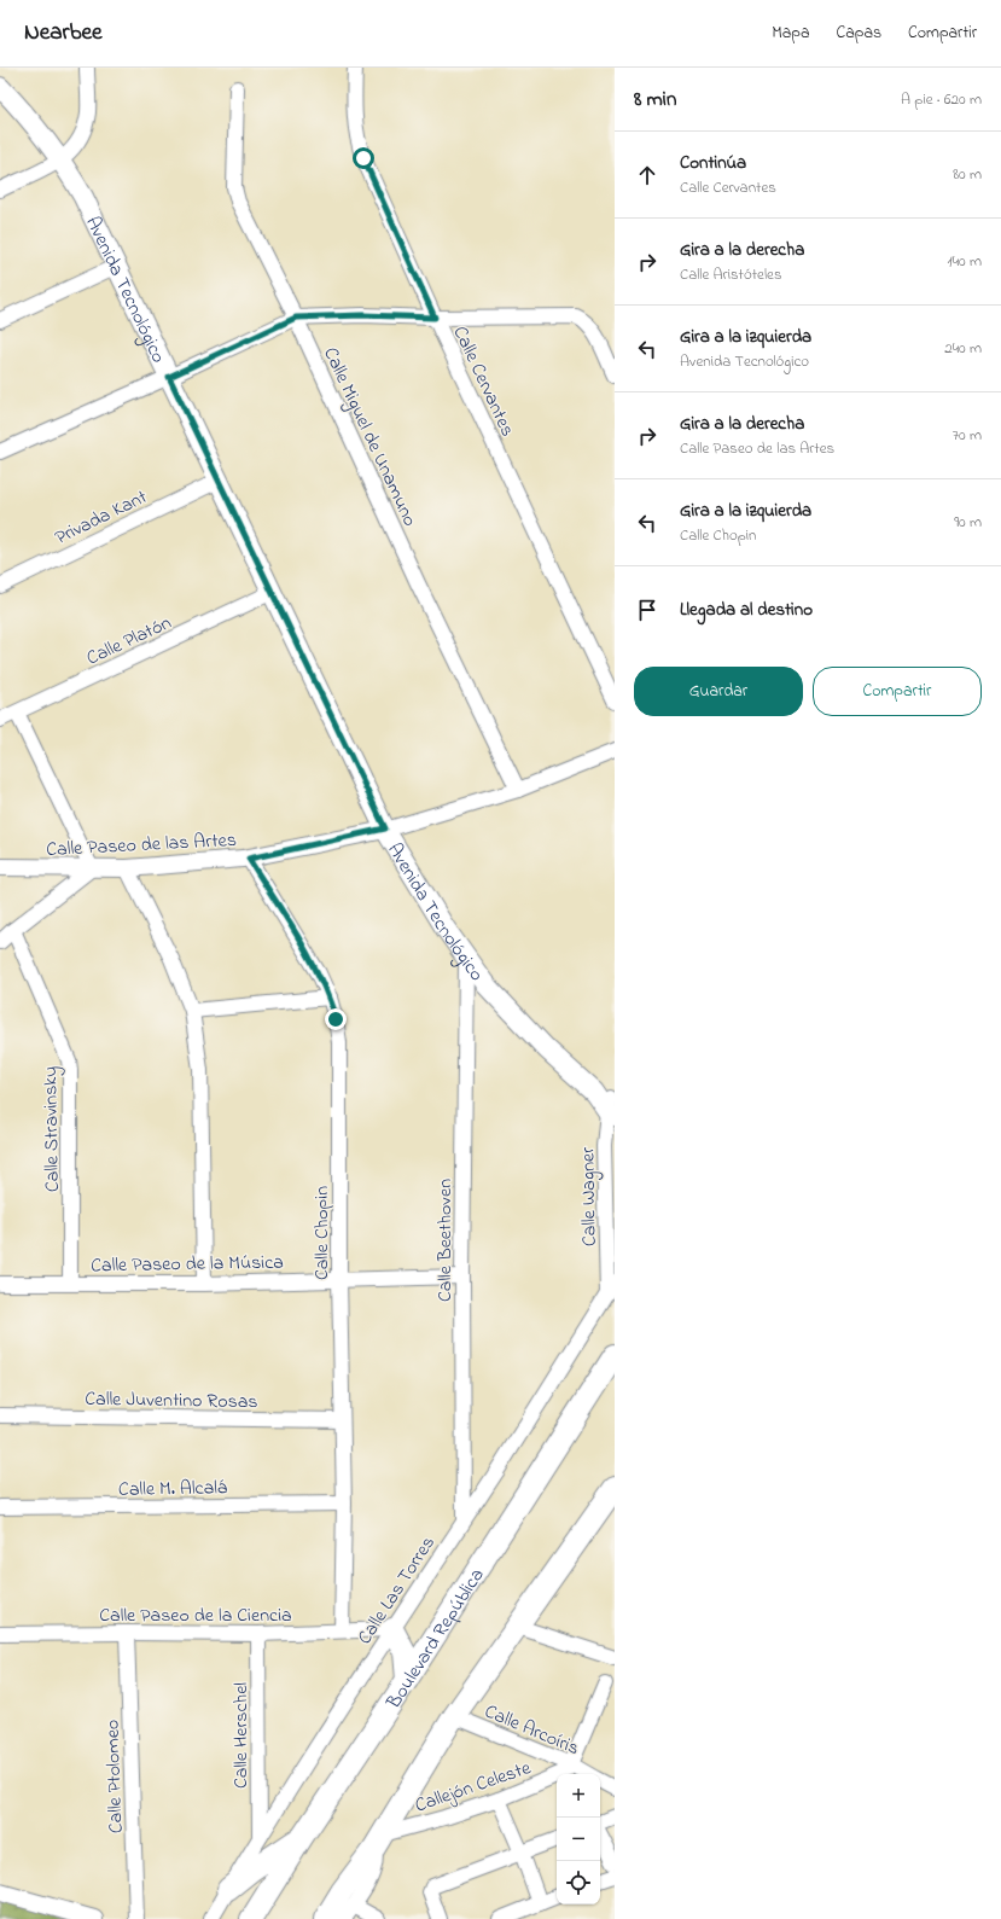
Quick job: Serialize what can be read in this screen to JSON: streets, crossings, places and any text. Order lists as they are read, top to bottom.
{
  "streets": {
    "main road": ["Avenida Tecnológico", "Boulevard República"],
    "street": [
      "Calle Cervantes",
      "Calle Miguel de Unamuno",
      "Privada Kant",
      "Calle Platón",
      "Calle Paseo de las Artes",
      "Calle Stravinsky",
      "Calle Wagner",
      "Calle Chopin",
      "Calle Beethoven",
      "Calle Paseo de la Música",
      "Calle Juventino Rosas",
      "Calle M. Alcalá",
      "Calle Las Torres",
      "Calle Paseo de la Ciencia",
      "Calle Arcoíris",
      "Calle Herschel",
      "Calle Ptolomeo",
      "Callejón Celeste"
    ]
  },
  "crossings": [
    ["Avenida Tecnológico", "Privada Kant"],
    ["Avenida Tecnológico", "Calle Platón"],
    ["Avenida Tecnológico", "Calle Paseo de las Artes"],
    ["Avenida Tecnológico", "Calle Wagner"],
    ["Avenida Tecnológico", "Calle Beethoven"],
    ["Calle Miguel de Unamuno", "Calle Paseo de las Artes"],
    ["Calle Paseo de las Artes", "Calle Chopin"],
    ["Calle Stravinsky", "Calle Paseo de la Música"],
    ["Calle Wagner", "Calle Las Torres"],
    ["Calle Chopin", "Calle Paseo de la Música"],
    ["Calle Chopin", "Calle Juventino Rosas"],
    ["Calle Chopin", "Calle M. Alcalá"],
    ["Calle Chopin", "Calle Paseo de la Ciencia"],
    ["Calle Beethoven", "Calle Paseo de la Música"],
    ["Calle Beethoven", "Calle Las Torres"],
    ["Calle Las Torres", "Calle Paseo de la Ciencia"],
    ["Calle Las Torres", "Calle Herschel"],
    ["Calle Paseo de la Ciencia", "Calle Herschel"],
    ["Calle Paseo de la Ciencia", "Calle Ptolomeo"],
    ["Calle Arcoíris", "Callejón Celeste"]
  ],
  "page": {
    "header": "Nearbee",
    "nav": ["Mapa", "Capas", "Compartir"],
    "heading": ["8 min", "A pie · 620 m"],
    "list": [
      ["Continúa", "Calle Cervantes", "80 m"],
      ["Gira a la derecha", "Calle Aristóteles", "140 m"],
      ["Gira a la izquierda", "Avenida Tecnológico", "240 m"],
      ["Gira a la derecha", "Calle Paseo de las Artes", "70 m"],
      ["Gira a la izquierda", "Calle Chopin", "90 m"],
      "Llegada al destino"
    ],
    "buttons": ["Guardar", "Compartir"],
    "map_buttons": ["+", "−"]
  }
}
